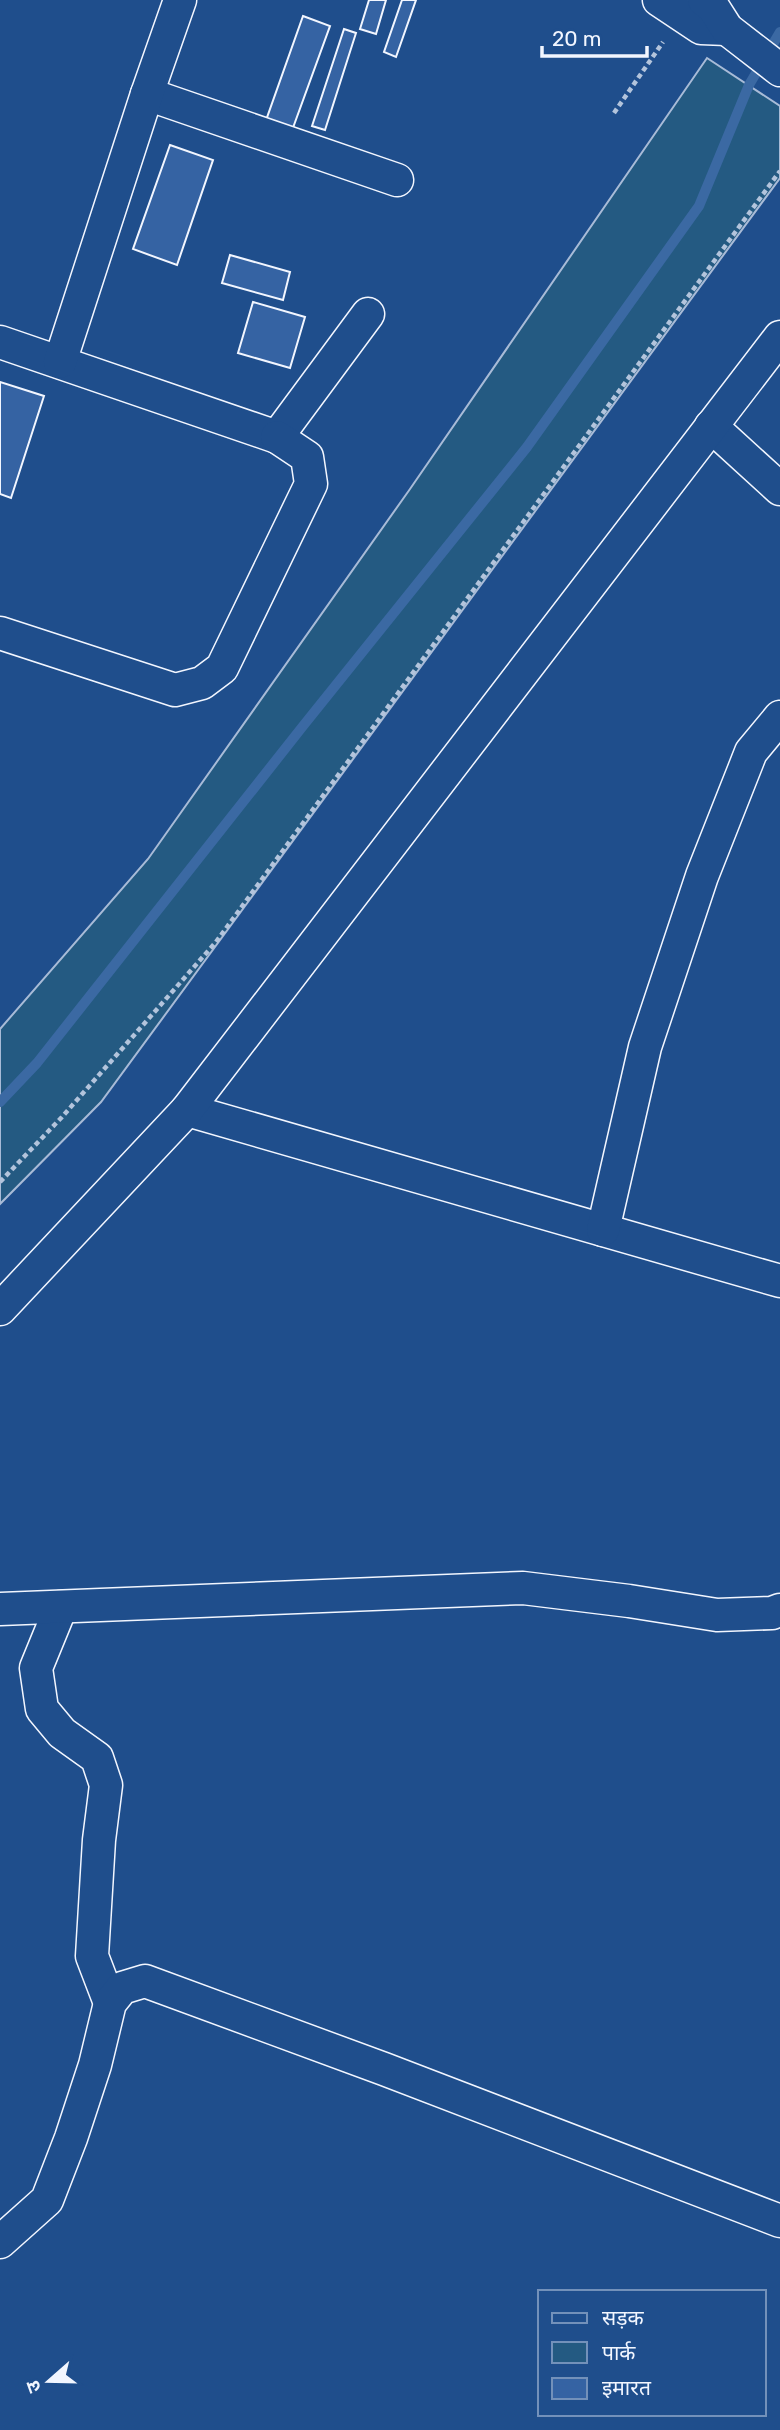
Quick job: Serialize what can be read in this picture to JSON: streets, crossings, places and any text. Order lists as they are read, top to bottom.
{
  "legend": ["सड़क", "पार्क", "इमारत"],
  "scale_bar": "20 m",
  "north": "left"
}
